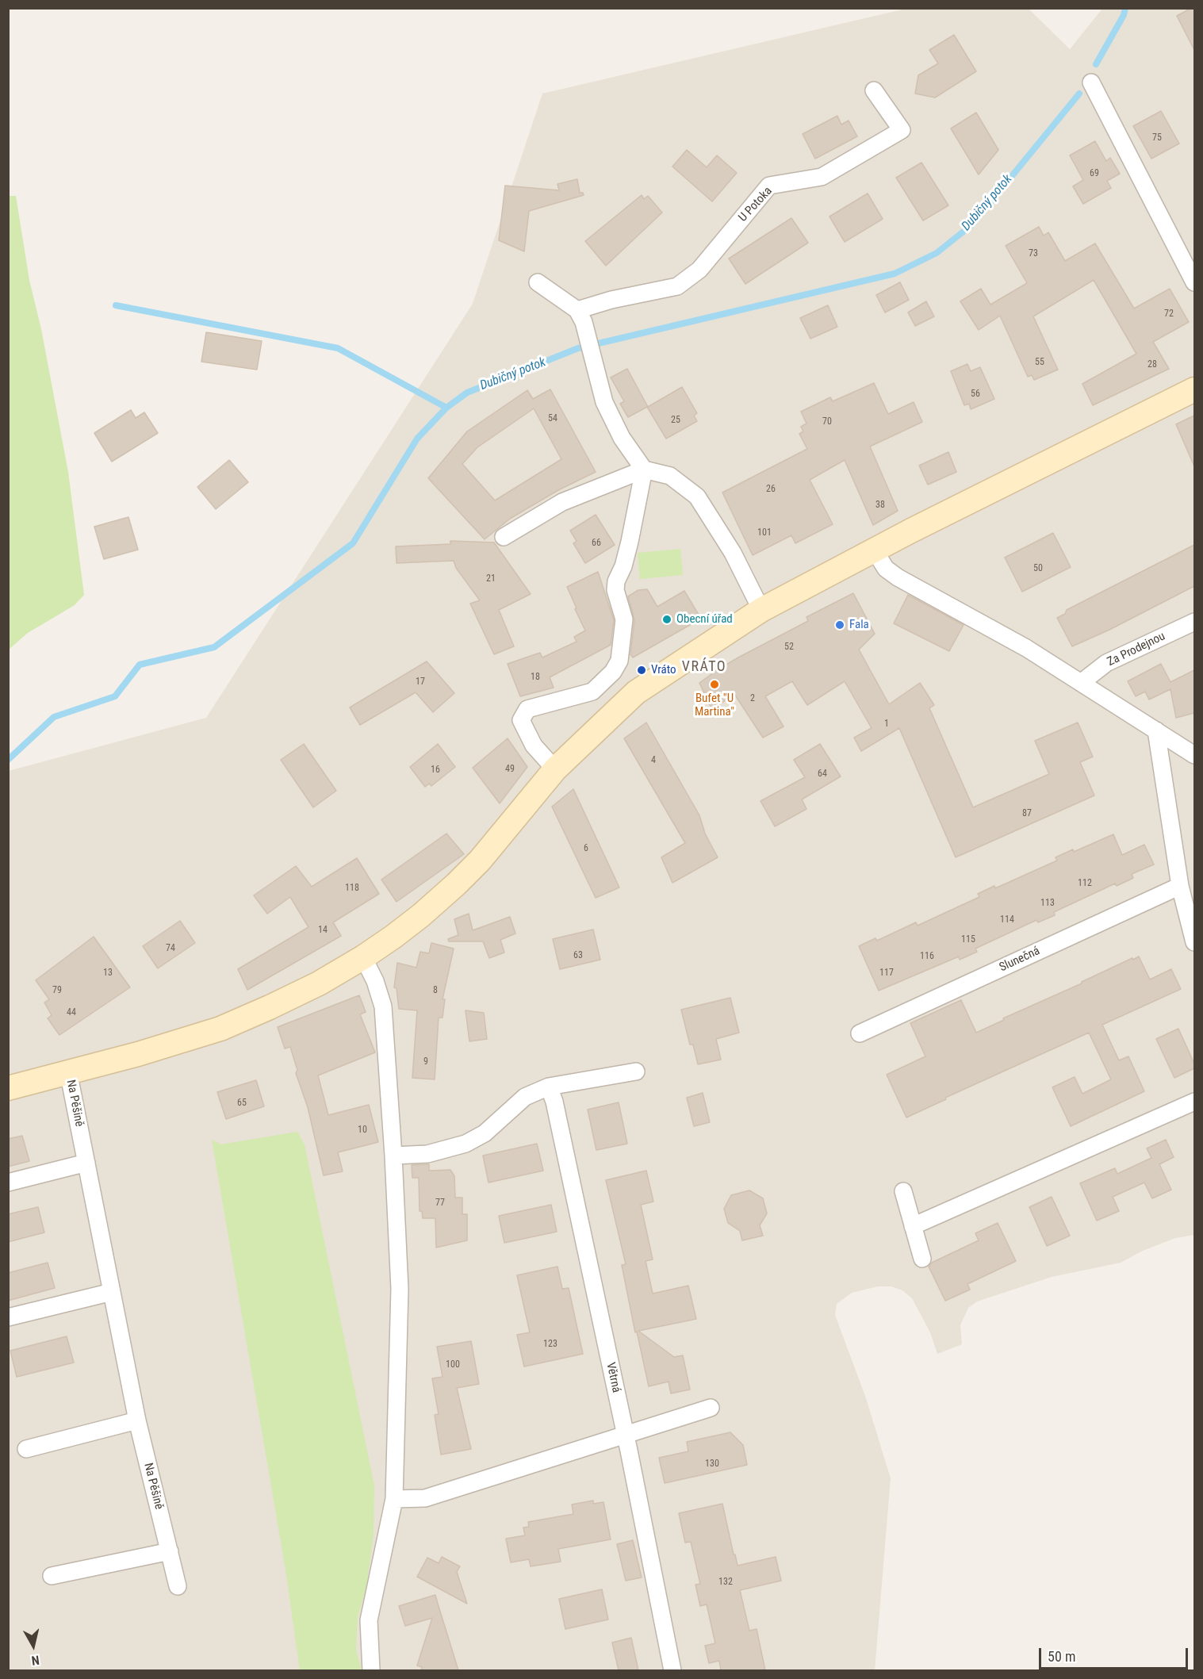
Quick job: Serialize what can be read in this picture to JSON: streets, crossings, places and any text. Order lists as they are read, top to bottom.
{
  "streets": {
    "street": [
      "U Potoka",
      "Za Prodejnou",
      "Slunečná",
      "Na Pěšině",
      "Větrná"
    ]
  },
  "districts": ["VRÁTO"],
  "water": ["Dubičný potok"],
  "places": [
    "Obecní úřad",
    "Fala",
    "Vráto",
    "Bufet \"U Martina\""
  ],
  "house_numbers": [
    "75",
    "69",
    "73",
    "72",
    "55",
    "28",
    "56",
    "54",
    "25",
    "70",
    "26",
    "38",
    "101",
    "66",
    "50",
    "21",
    "52",
    "18",
    "17",
    "2",
    "1",
    "4",
    "49",
    "16",
    "64",
    "87",
    "6",
    "112",
    "118",
    "113",
    "114",
    "14",
    "115",
    "74",
    "63",
    "116",
    "13",
    "117",
    "79",
    "8",
    "44",
    "9",
    "65",
    "10",
    "77",
    "123",
    "100",
    "130",
    "132"
  ],
  "scale_bar": "50 m",
  "north": "bottom"
}
